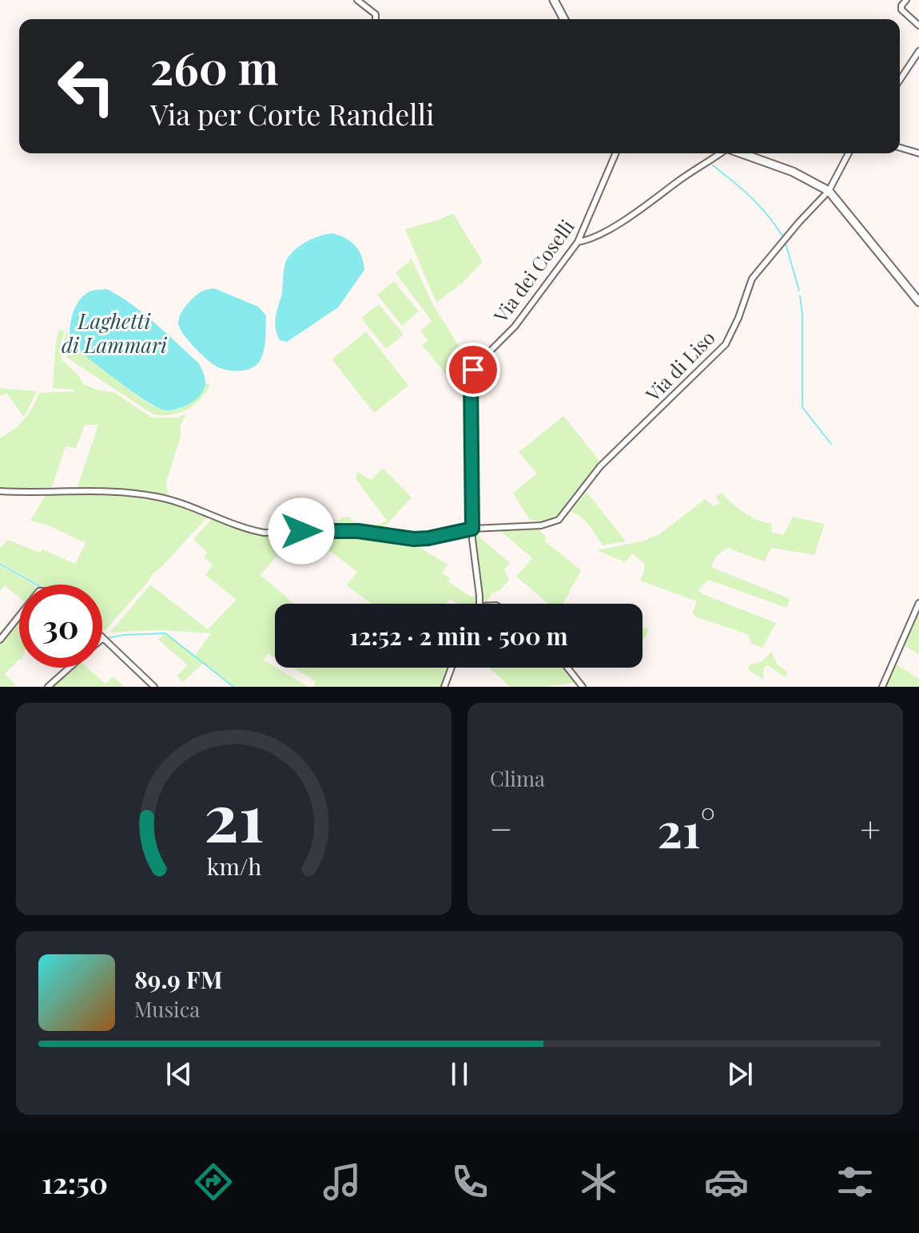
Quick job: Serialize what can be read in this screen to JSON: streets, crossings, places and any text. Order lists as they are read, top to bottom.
{
  "streets": {
    "street": ["Via dei Coselli", "Via di Liso"]
  },
  "crossings": [
    ["Via dei Coselli", "Via di Liso"]
  ],
  "water": ["Laghetti di Lammari"],
  "page": {
    "turn": ["260 m", "Via per Corte Randelli"],
    "limit": "30",
    "trip": "12:52 · 2 min · 500 m",
    "tile": "Clima",
    "heat": ["−", "21°", "+"],
    "song": ["89.9 FM", "Musica"],
    "tabs": "12:50",
    "gauge": ["21", "km/h"]
  }
}
